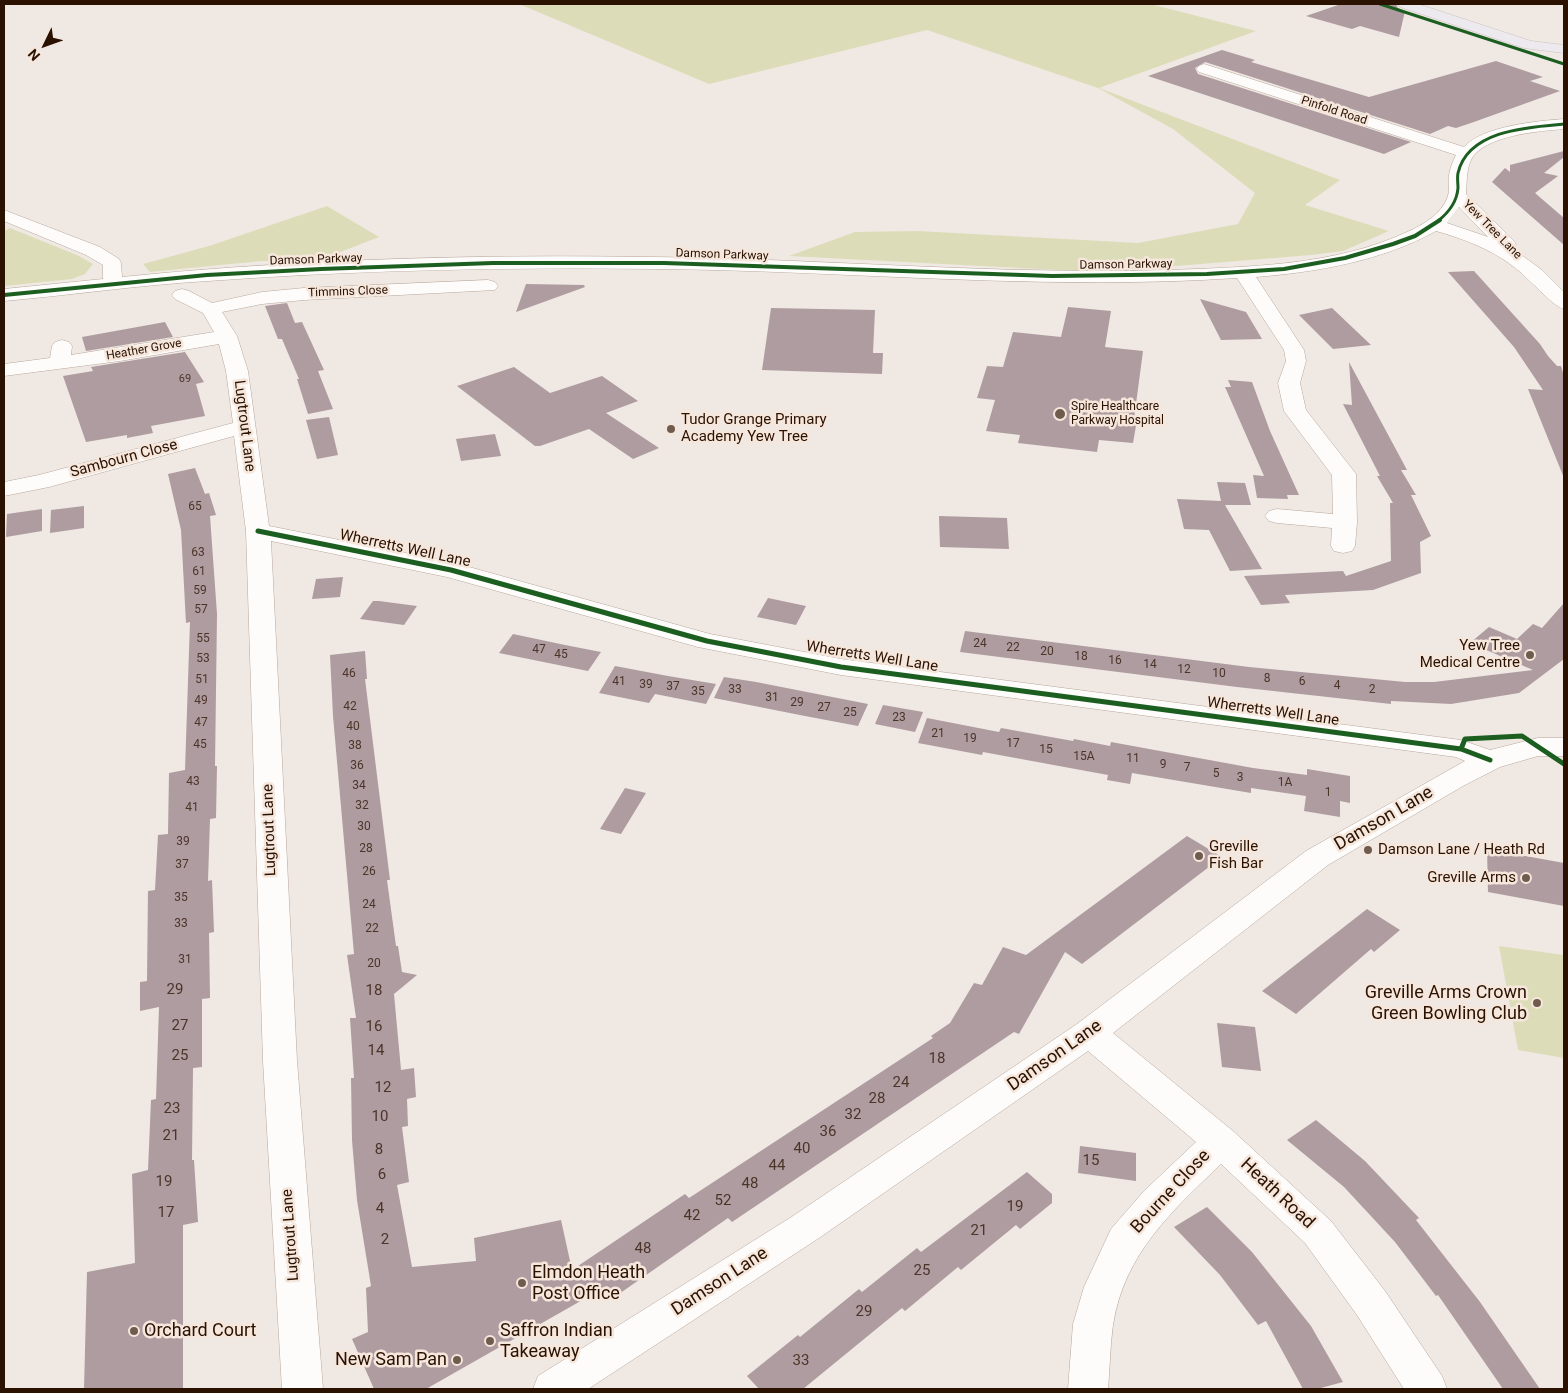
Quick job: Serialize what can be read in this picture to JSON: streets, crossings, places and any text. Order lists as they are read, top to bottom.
{
  "streets": {
    "street": [
      "Pinfold Road",
      "Yew Tree Lane",
      "Damson Parkway",
      "Timmins Close",
      "Heather Grove",
      "Lugtrout Lane",
      "Sambourn Close",
      "Wherretts Well Lane",
      "Damson Lane",
      "Bourne Close",
      "Heath Road"
    ]
  },
  "crossings": [
    ["Pinfold Road", "Yew Tree Lane"],
    ["Yew Tree Lane", "Damson Parkway"],
    ["Timmins Close", "Lugtrout Lane"],
    ["Heather Grove", "Lugtrout Lane"],
    ["Lugtrout Lane", "Sambourn Close"],
    ["Lugtrout Lane", "Wherretts Well Lane"],
    ["Wherretts Well Lane", "Damson Lane"],
    ["Damson Lane", "Heath Road"],
    ["Bourne Close", "Heath Road"]
  ],
  "places": [
    "Spire Healthcare Parkway Hospital",
    "Tudor Grange Primary Academy Yew Tree",
    "Yew Tree Medical Centre",
    "Damson Lane / Heath Rd",
    "Greville Fish Bar",
    "Greville Arms",
    "Greville Arms Crown Green Bowling Club",
    "Elmdon Heath Post Office",
    "Orchard Court",
    "Saffron Indian Takeaway",
    "New Sam Pan"
  ],
  "house_numbers": [
    "69",
    "65",
    "63",
    "61",
    "59",
    "57",
    "55",
    "24",
    "22",
    "47",
    "20",
    "45",
    "18",
    "53",
    "16",
    "14",
    "12",
    "46",
    "10",
    "8",
    "51",
    "41",
    "6",
    "39",
    "4",
    "37",
    "33",
    "2",
    "35",
    "31",
    "49",
    "29",
    "42",
    "27",
    "25",
    "23",
    "47",
    "40",
    "21",
    "19",
    "17",
    "45",
    "38",
    "15",
    "15A",
    "11",
    "9",
    "36",
    "7",
    "5",
    "3",
    "43",
    "1A",
    "34",
    "1",
    "32",
    "41",
    "30",
    "39",
    "28",
    "37",
    "26",
    "35",
    "24",
    "33",
    "22",
    "31",
    "20",
    "29",
    "18",
    "27",
    "16",
    "14",
    "25",
    "18",
    "24",
    "12",
    "28",
    "23",
    "32",
    "10",
    "36",
    "21",
    "40",
    "8",
    "15",
    "44",
    "6",
    "19",
    "48",
    "52",
    "19",
    "4",
    "17",
    "42",
    "21",
    "2",
    "48",
    "25",
    "29",
    "33"
  ],
  "north": "bottom left"
}
